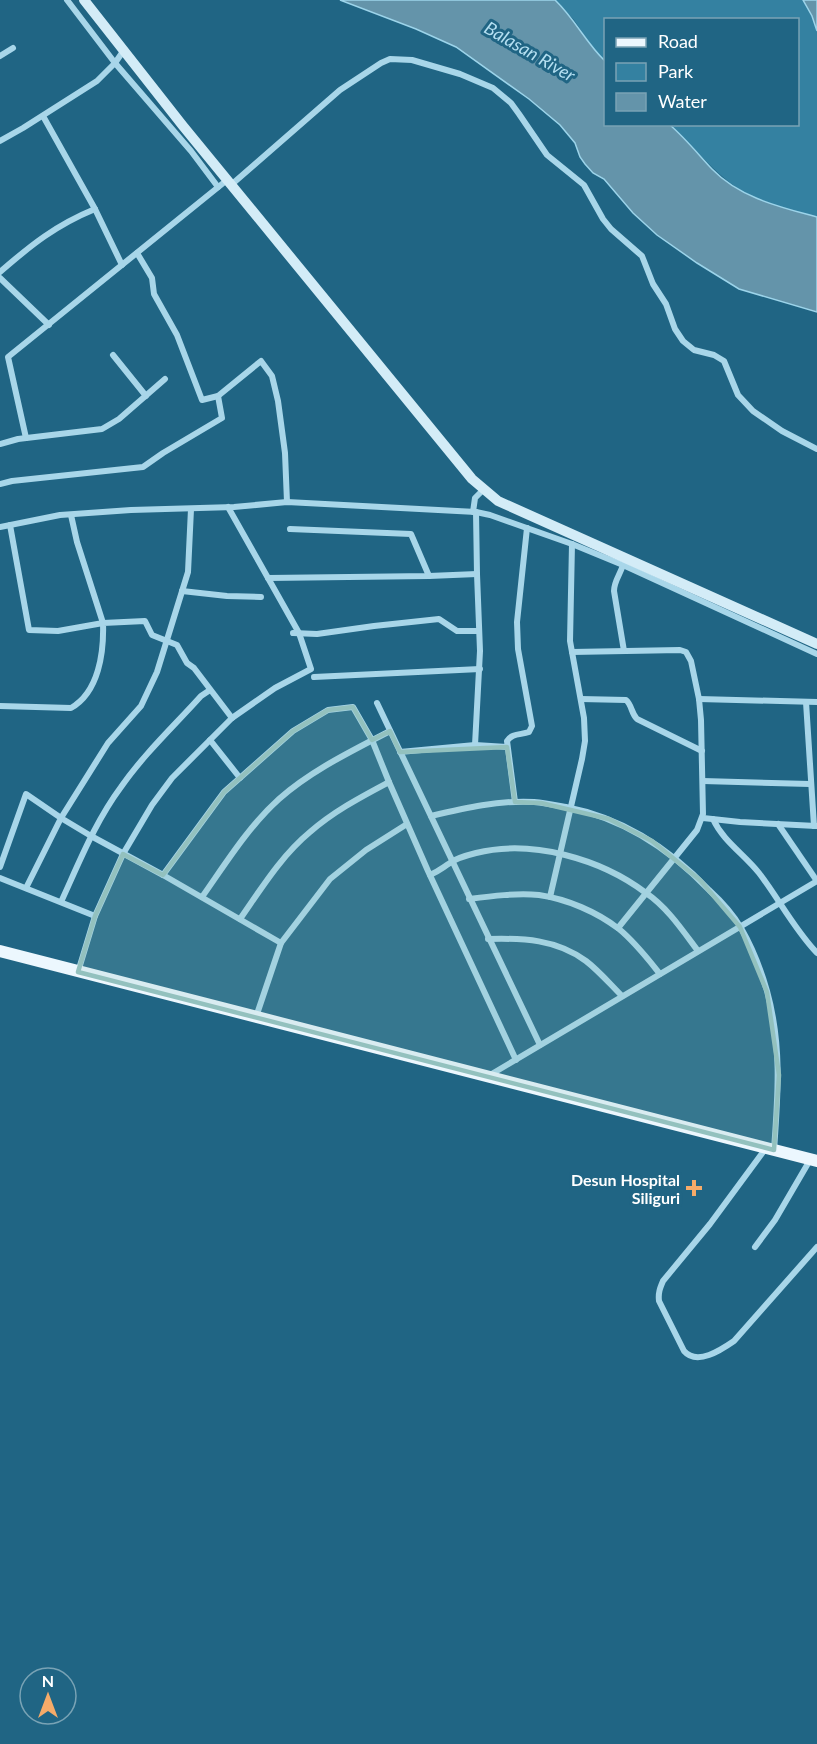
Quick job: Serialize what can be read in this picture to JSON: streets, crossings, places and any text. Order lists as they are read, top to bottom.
{
  "water": ["Balasan River"],
  "places": {
    "health": ["Desun Hospital Siliguri"]
  },
  "legend": ["Road", "Park", "Water"],
  "north": "top"
}
